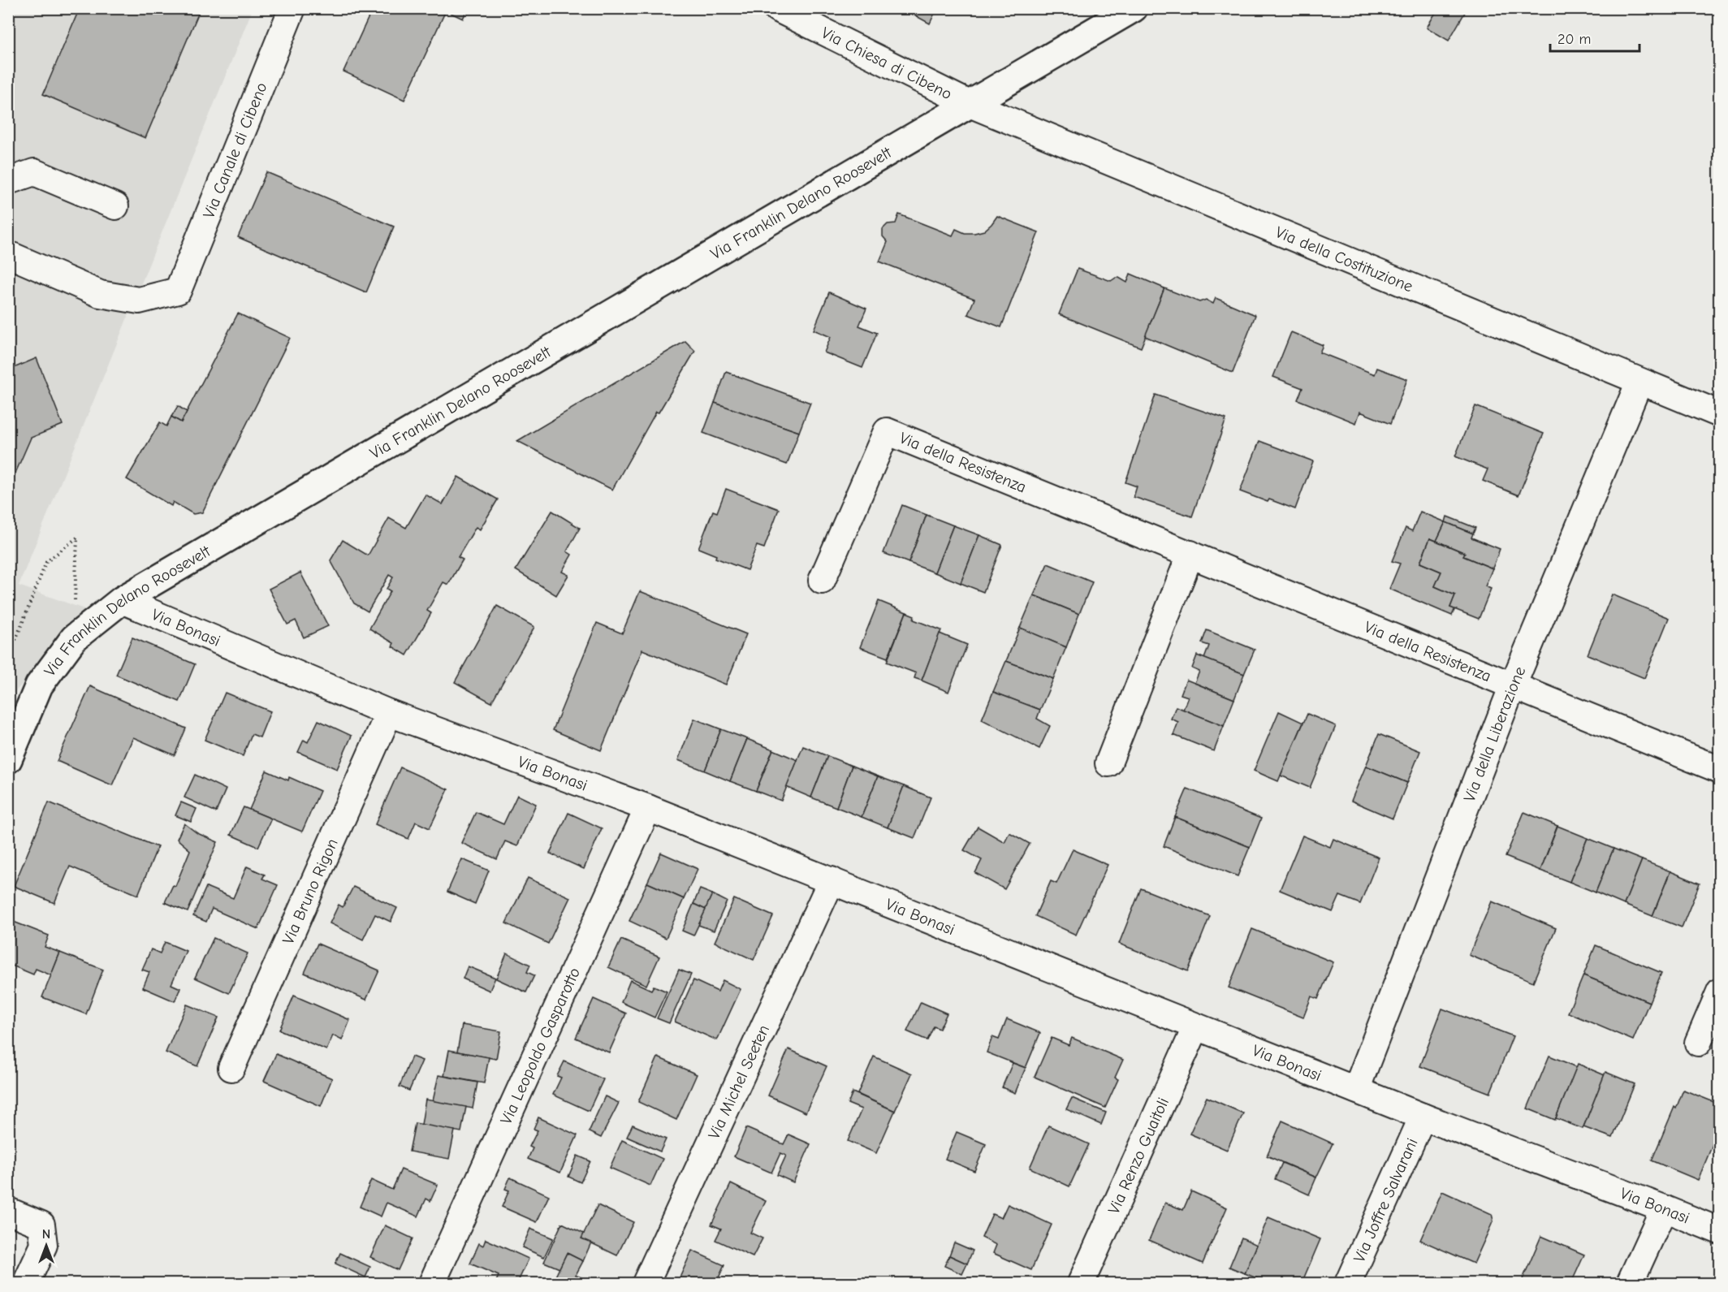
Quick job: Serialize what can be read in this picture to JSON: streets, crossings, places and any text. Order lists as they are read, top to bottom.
{
  "streets": {
    "main road": ["Via Franklin Delano Roosevelt"],
    "street": [
      "Via Chiesa di Cibeno",
      "Via Canale di Cibeno",
      "Via della Costituzione",
      "Via della Resistenza",
      "Via Bonasi",
      "Via della Liberazione",
      "Via Bruno Rigon",
      "Via Leopoldo Gasparotto",
      "Via Michel Seeten",
      "Via Renzo Guaitoli",
      "Via Joffre Salvarani"
    ]
  },
  "crossings": [
    ["Via Chiesa di Cibeno", "Via Franklin Delano Roosevelt"],
    ["Via Chiesa di Cibeno", "Via della Costituzione"],
    ["Via Franklin Delano Roosevelt", "Via della Costituzione"],
    ["Via Franklin Delano Roosevelt", "Via Bonasi"],
    ["Via della Costituzione", "Via della Liberazione"],
    ["Via della Resistenza", "Via della Liberazione"],
    ["Via Bonasi", "Via della Liberazione"],
    ["Via Bonasi", "Via Bruno Rigon"],
    ["Via Bonasi", "Via Leopoldo Gasparotto"],
    ["Via Bonasi", "Via Michel Seeten"],
    ["Via Bonasi", "Via Renzo Guaitoli"],
    ["Via Bonasi", "Via Joffre Salvarani"]
  ],
  "scale_bar": "20 m",
  "north": "top"
}
